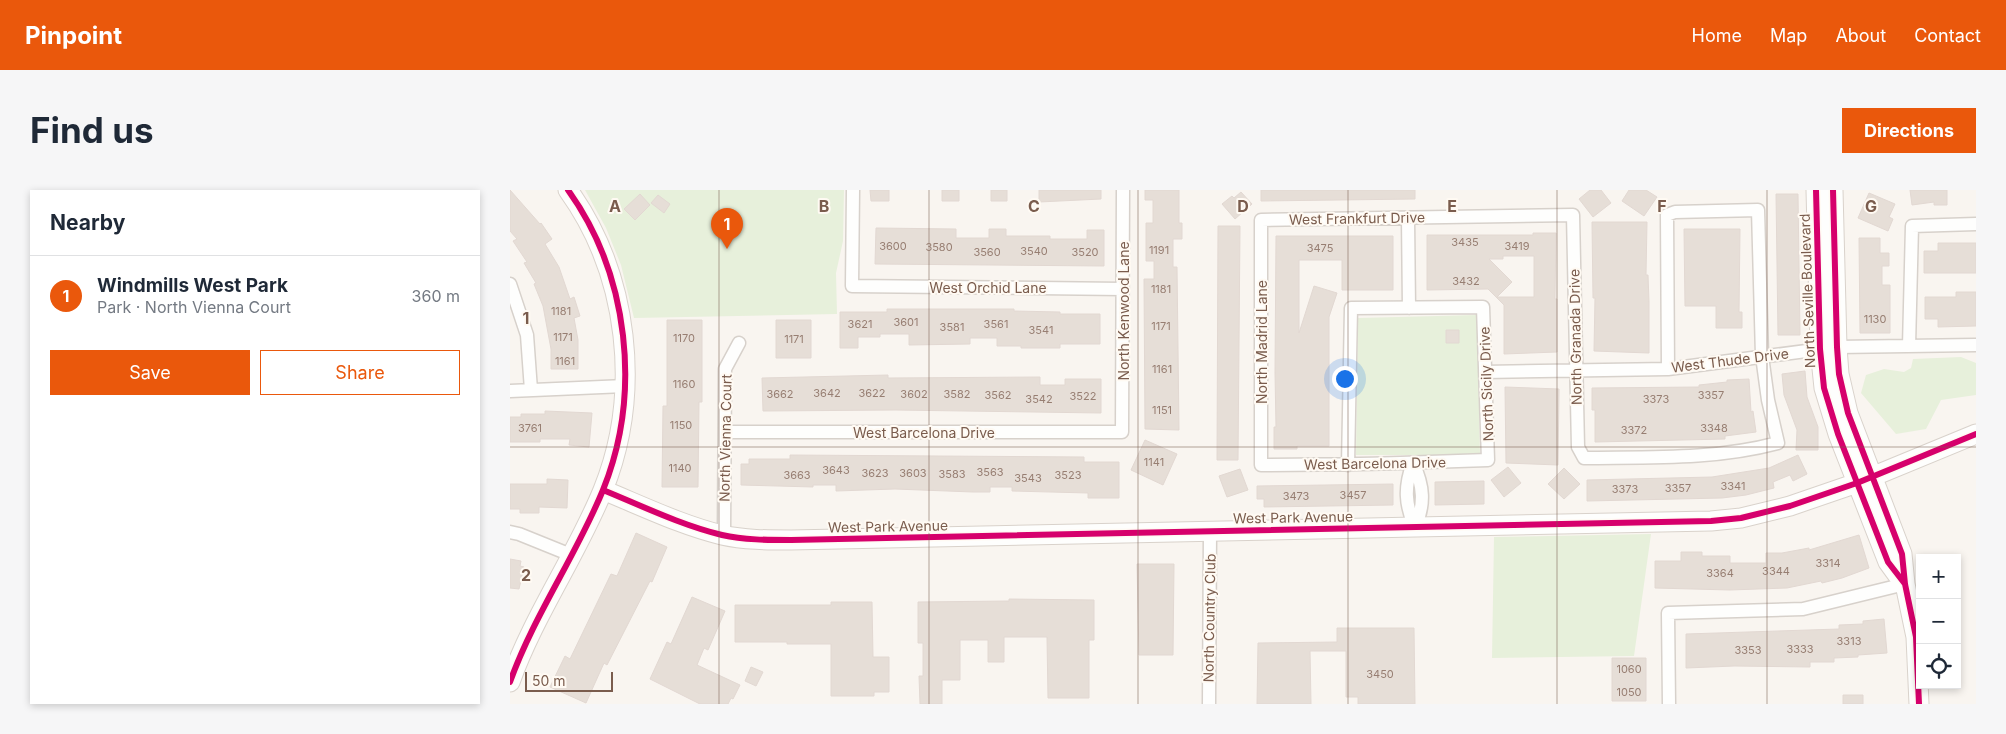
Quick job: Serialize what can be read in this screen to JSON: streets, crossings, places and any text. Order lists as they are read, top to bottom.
{
  "streets": {
    "street": [
      "West Frankfurt Drive",
      "West Orchid Lane",
      "North Seville Boulevard",
      "North Kenwood Lane",
      "North Granada Drive",
      "North Madrid Lane",
      "West Thude Drive",
      "North Sicily Drive",
      "West Barcelona Drive",
      "North Vienna Court",
      "West Park Avenue",
      "North Country Club"
    ]
  },
  "crossings": [
    ["West Frankfurt Drive", "North Granada Drive"],
    ["West Frankfurt Drive", "North Madrid Lane"],
    ["West Orchid Lane", "North Kenwood Lane"],
    ["North Seville Boulevard", "West Thude Drive"],
    ["North Seville Boulevard", "West Park Avenue"],
    ["North Kenwood Lane", "West Barcelona Drive"],
    ["North Granada Drive", "West Thude Drive"],
    ["North Madrid Lane", "West Barcelona Drive"],
    ["West Thude Drive", "North Sicily Drive"],
    ["North Sicily Drive", "West Barcelona Drive"],
    ["West Barcelona Drive", "North Vienna Court"],
    ["North Vienna Court", "West Park Avenue"],
    ["West Park Avenue", "North Country Club"]
  ],
  "house_numbers": [
    "3435",
    "3600",
    "3419",
    "3580",
    "3475",
    "1191",
    "3540",
    "3560",
    "3520",
    "3432",
    "1181",
    "1181",
    "1130",
    "3601",
    "3621",
    "3561",
    "1171",
    "3581",
    "3541",
    "1171",
    "1170",
    "1171",
    "1161",
    "1161",
    "1160",
    "3642",
    "3622",
    "3662",
    "3602",
    "3582",
    "3562",
    "3357",
    "3522",
    "3542",
    "3373",
    "1151",
    "1150",
    "3761",
    "3348",
    "3372",
    "1141",
    "1140",
    "3643",
    "3563",
    "3623",
    "3603",
    "3583",
    "3663",
    "3523",
    "3543",
    "3341",
    "3357",
    "3373",
    "3457",
    "3473",
    "3314",
    "3344",
    "3364",
    "3313",
    "3333",
    "3353",
    "1060",
    "3450",
    "1050"
  ],
  "scale_bar": "50 m",
  "page": {
    "header": "Pinpoint",
    "nav": [
      "Home",
      "Map",
      "About",
      "Contact"
    ],
    "buttons": [
      "Directions",
      ["Save", "Share"]
    ],
    "title": "Find us",
    "heading": "Nearby",
    "pins": "1",
    "list": [
      {
        "mark": "1",
        "name": "Windmills West Park",
        "note": "Park · North Vienna Court",
        "value": "360 m"
      }
    ],
    "map_buttons": ["+", "−"],
    "scale": "50 m"
  },
  "grid": {
    "columns": [
      "A",
      "B",
      "C",
      "D",
      "E",
      "F",
      "G"
    ],
    "rows": ["1", "2"]
  }
}
